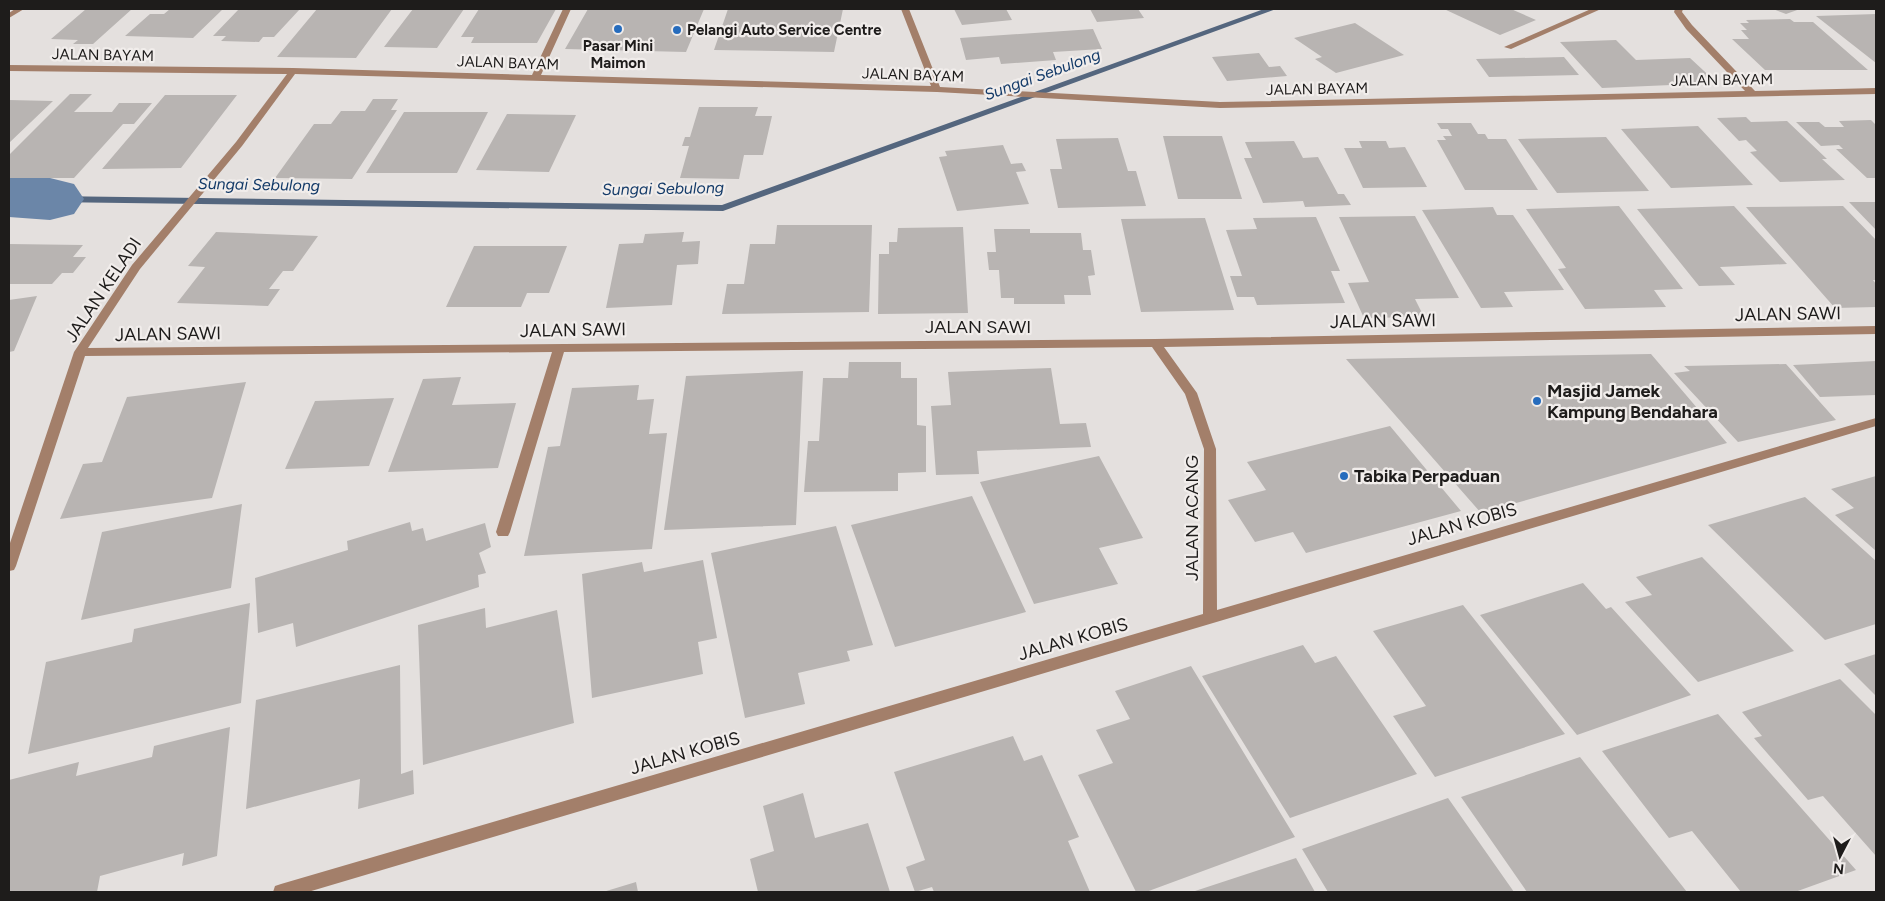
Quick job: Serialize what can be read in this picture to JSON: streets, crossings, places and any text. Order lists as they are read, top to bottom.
{
  "streets": {
    "street": [
      "JALAN BAYAM",
      "JALAN KELADI",
      "JALAN SAWI",
      "JALAN ACANG",
      "JALAN KOBIS"
    ]
  },
  "crossings": [
    ["JALAN BAYAM", "JALAN KELADI"],
    ["JALAN KELADI", "JALAN SAWI"],
    ["JALAN SAWI", "JALAN ACANG"],
    ["JALAN ACANG", "JALAN KOBIS"]
  ],
  "water": ["Sungai Sebulong"],
  "places": [
    "Pasar Mini Maimon",
    "Pelangi Auto Service Centre",
    "Masjid Jamek Kampung Bendahara",
    "Tabika Perpaduan"
  ],
  "north": "bottom"
}
